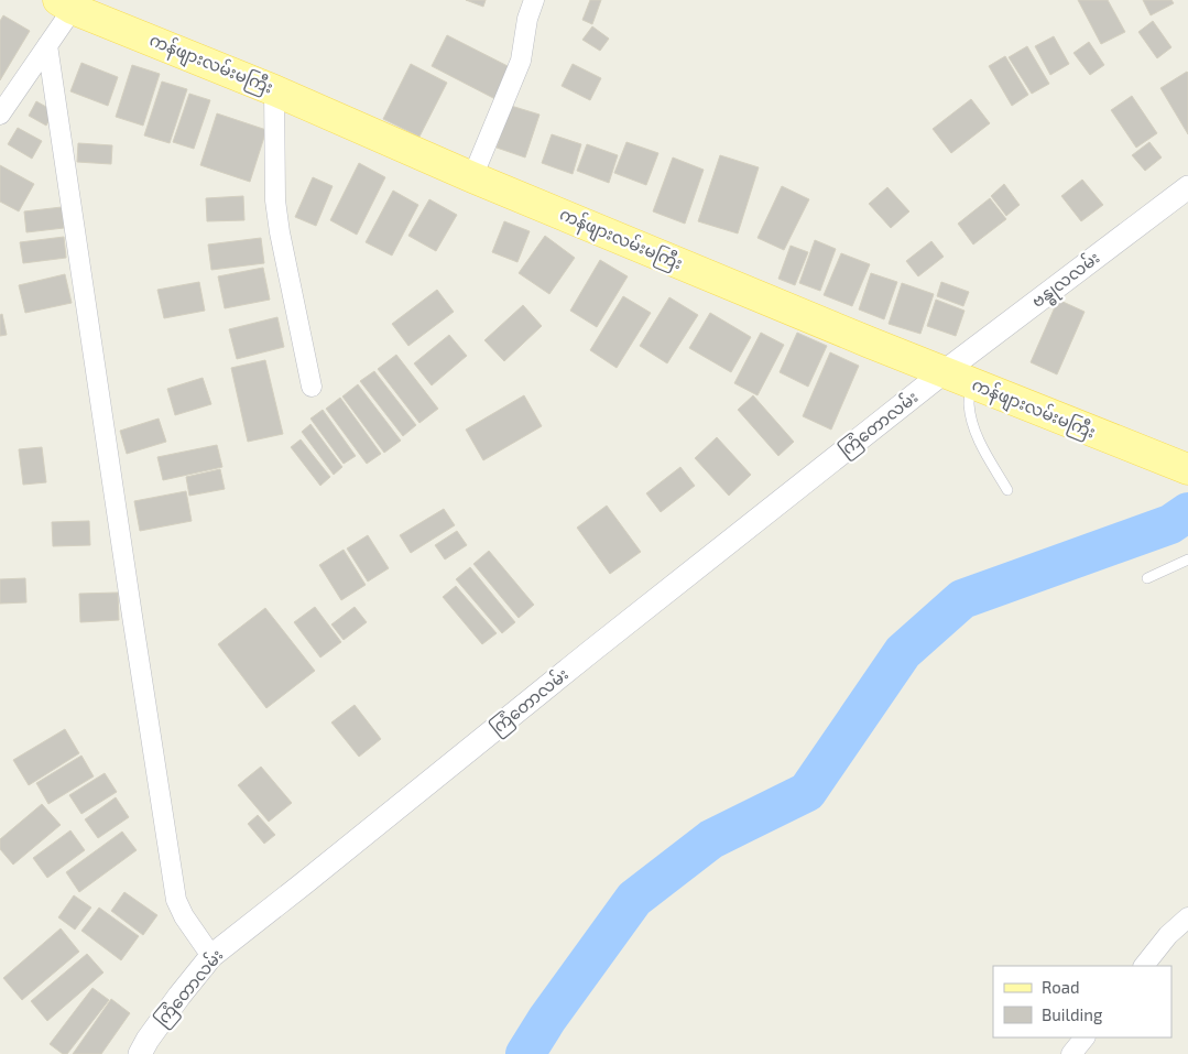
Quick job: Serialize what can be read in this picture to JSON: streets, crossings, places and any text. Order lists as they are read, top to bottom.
{
  "streets": {
    "main road": ["ကန်ဖျားလမ်းမကြီး"],
    "street": ["ဗန္ဓုလလမ်း", "ကြံတောလမ်း"]
  },
  "crossings": [
    ["ကန်ဖျားလမ်းမကြီး", "ဗန္ဓုလလမ်း"],
    ["ကန်ဖျားလမ်းမကြီး", "ကြံတောလမ်း"],
    ["ဗန္ဓုလလမ်း", "ကြံတောလမ်း"]
  ],
  "legend": ["Road", "Building"]
}
